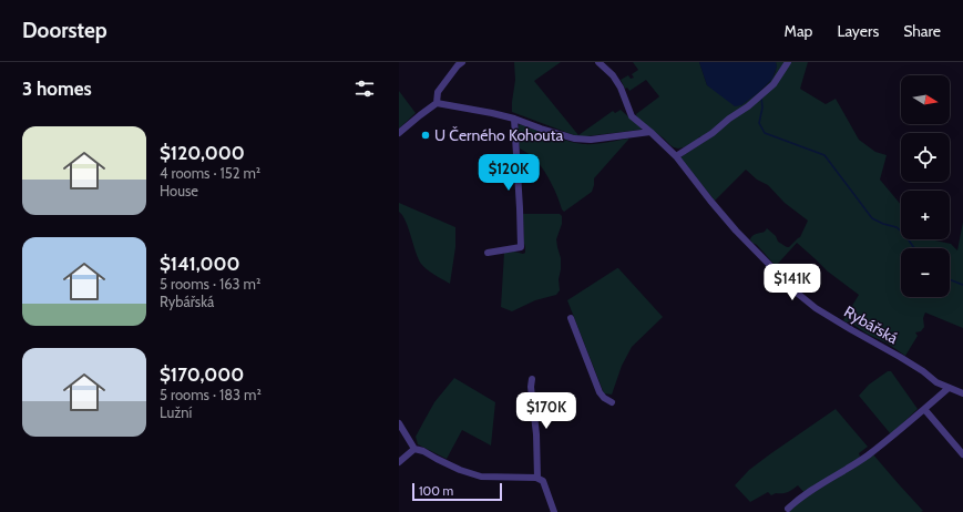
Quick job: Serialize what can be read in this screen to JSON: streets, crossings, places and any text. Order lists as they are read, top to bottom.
{
  "streets": {
    "street": ["Rybářská"]
  },
  "places": ["U Černého Kohouta"],
  "scale_bar": "100 m",
  "north": "right",
  "page": {
    "header": "Doorstep",
    "nav": ["Map", "Layers", "Share"],
    "heading": "3 homes",
    "map_buttons": ["+", "−"],
    "list": [
      {
        "name": "$120,000",
        "note": "4 rooms · 152 m² · House"
      },
      {
        "name": "$141,000",
        "note": "5 rooms · 163 m² · Rybářská"
      },
      {
        "name": "$170,000",
        "note": "5 rooms · 183 m² · Lužní"
      }
    ],
    "price": ["$120K", "$141K", "$170K"],
    "scale": "100 m"
  }
}
